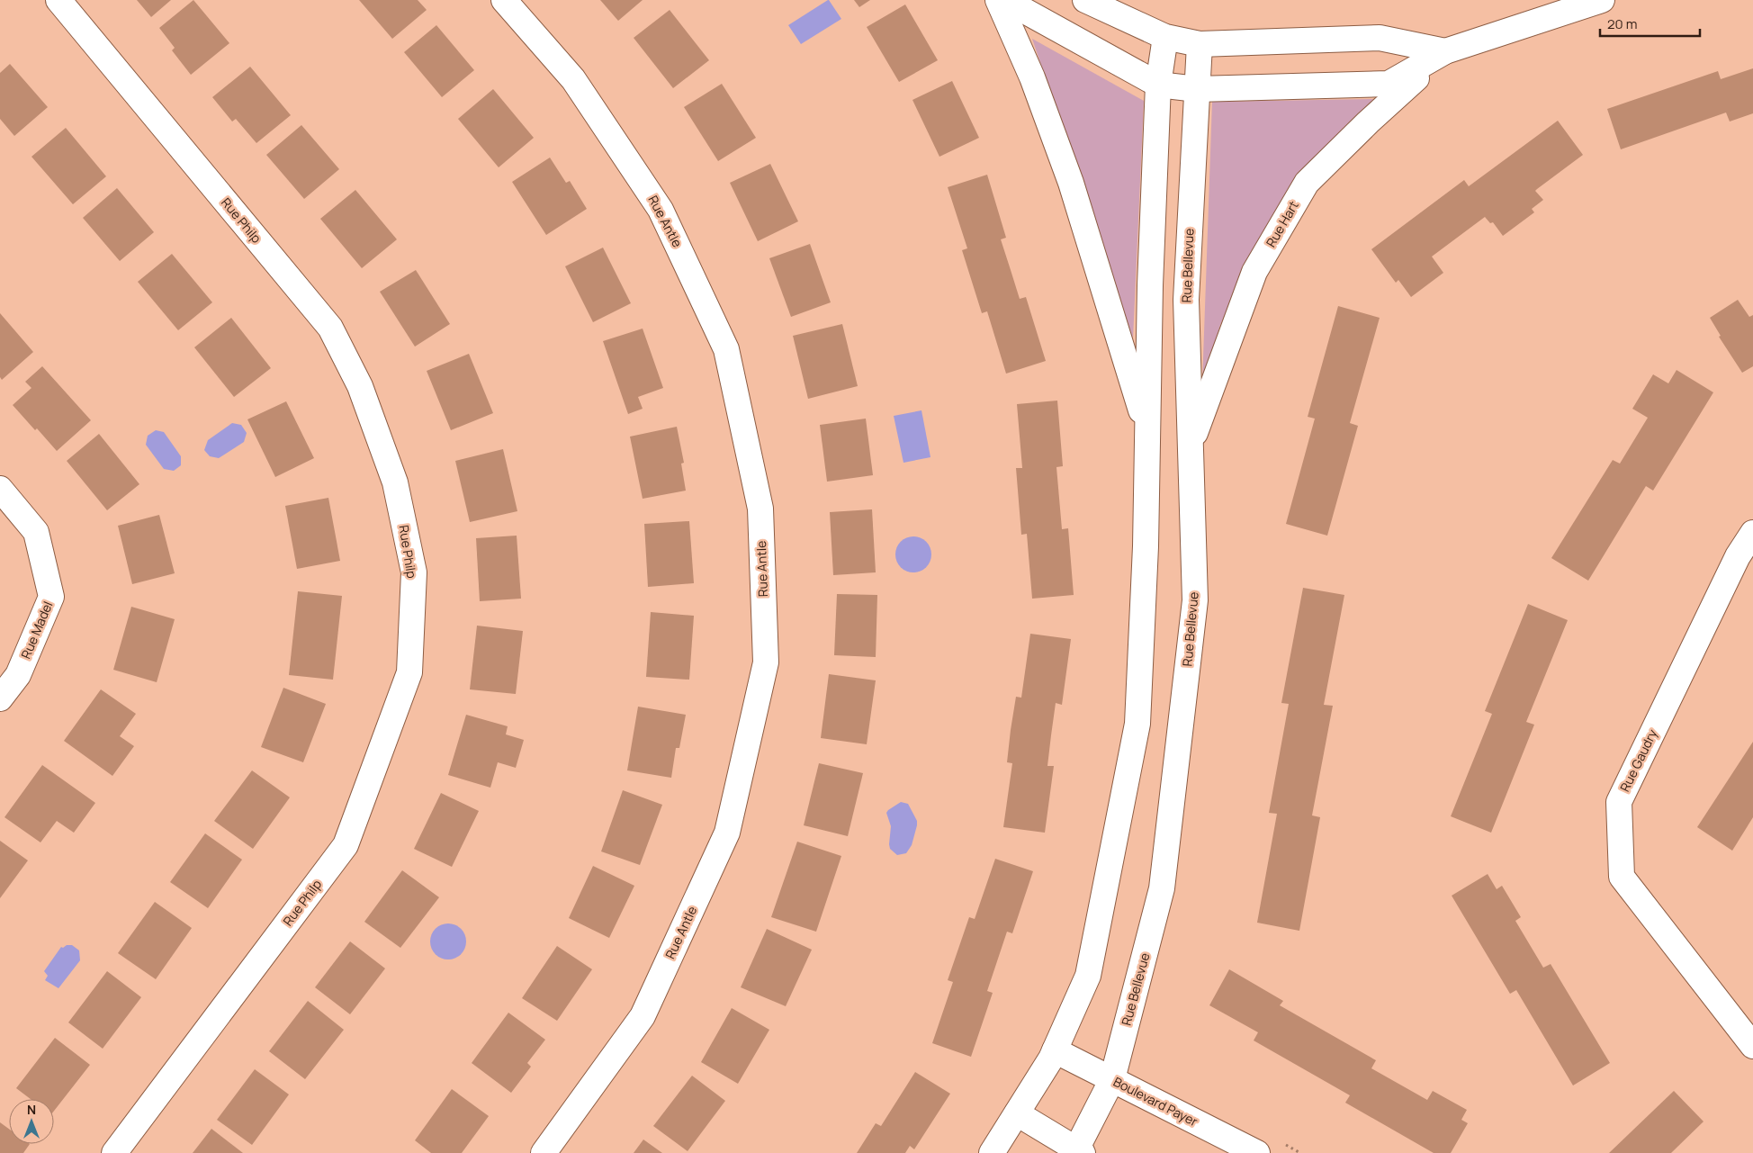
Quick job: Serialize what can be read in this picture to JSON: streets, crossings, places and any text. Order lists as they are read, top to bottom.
{
  "streets": {
    "street": [
      "Rue Philp",
      "Rue Antle",
      "Rue Hart",
      "Rue Bellevue",
      "Rue Madel",
      "Rue Gaudry",
      "Boulevard Payer"
    ]
  },
  "crossings": [
    ["Rue Hart", "Rue Bellevue"],
    ["Rue Bellevue", "Boulevard Payer"]
  ],
  "scale_bar": "20 m",
  "north": "top"
}
